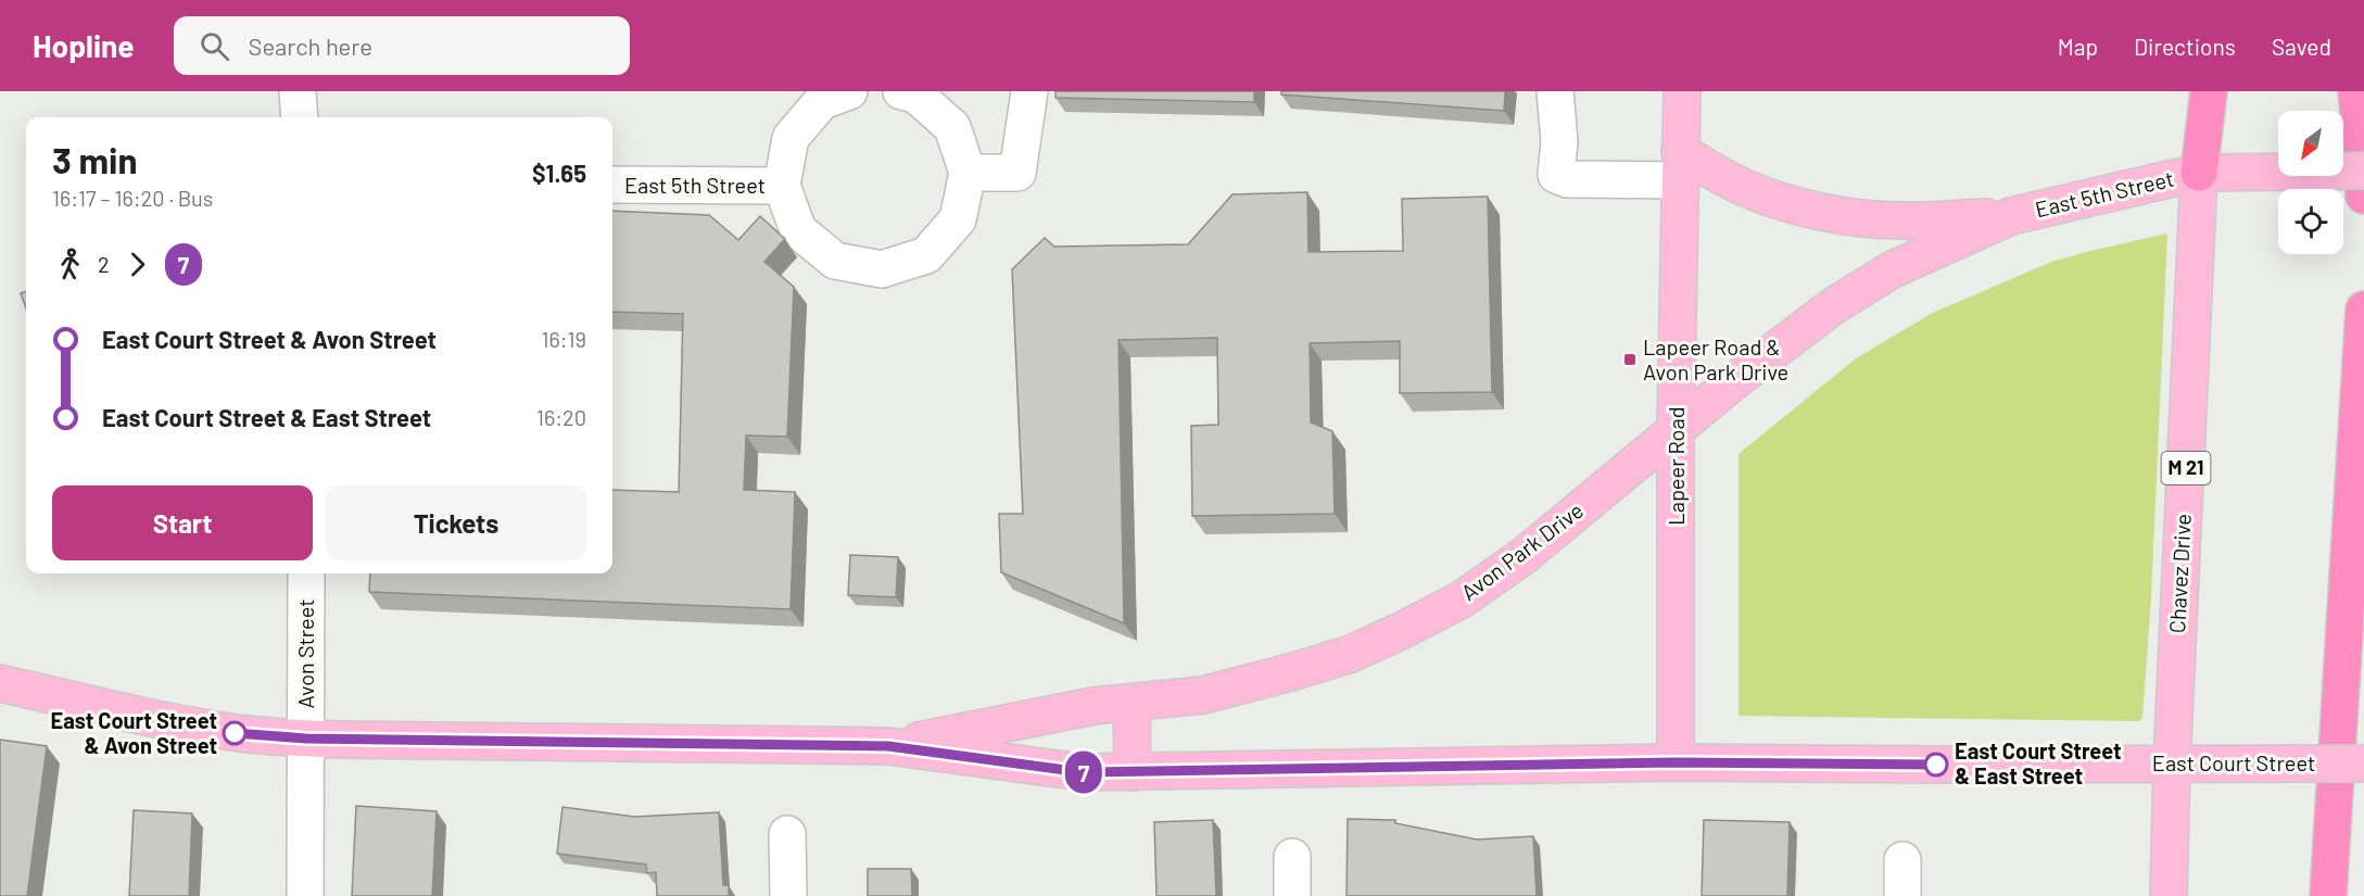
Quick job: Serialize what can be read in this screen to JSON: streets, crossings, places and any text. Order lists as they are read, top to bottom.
{
  "streets": {
    "main road": [
      "East 5th Street",
      "Lapeer Road",
      "M 21",
      "Avon Park Drive",
      "Chavez Drive",
      "East Court Street"
    ],
    "street": ["Avon Street"]
  },
  "crossings": [
    ["East 5th Street", "Avon Park Drive"],
    ["East 5th Street", "Chavez Drive"],
    ["Lapeer Road", "Avon Park Drive"],
    ["Lapeer Road", "East Court Street"],
    ["Avon Park Drive", "East Court Street"],
    ["Chavez Drive", "East Court Street"],
    ["Avon Street", "East Court Street"]
  ],
  "places": {
    "transit": ["Lapeer Road & Avon Park Drive"],
    "other": ["East Court Street & Avon Street", "East Court Street & East Street"]
  },
  "lines": ["bus line 7"],
  "north": "bottom left",
  "page": {
    "header": "Hopline",
    "search": "Search here",
    "nav": ["Map", "Directions", "Saved"],
    "on_map": "7",
    "heading": ["3 min", "16:17 – 16:20 · Bus", "$1.65"],
    "legs": ["2", "7"],
    "list": [
      {
        "name": "East Court Street & Avon Street",
        "value": "16:19"
      },
      {
        "name": "East Court Street & East Street",
        "value": "16:20"
      }
    ],
    "buttons": ["Start", "Tickets"]
  }
}
